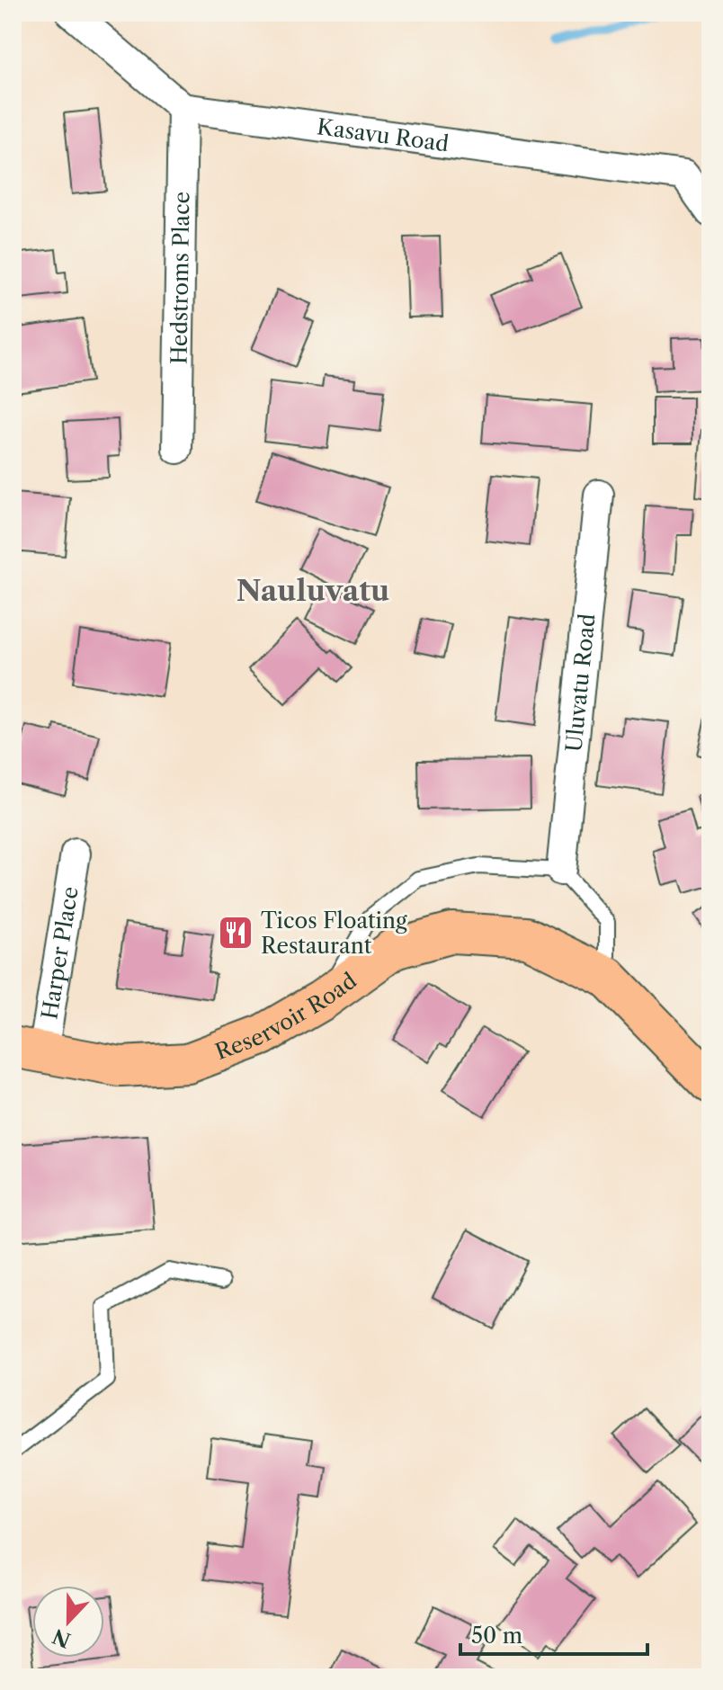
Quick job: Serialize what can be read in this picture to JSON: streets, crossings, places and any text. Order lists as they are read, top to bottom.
{
  "streets": {
    "highway": ["Reservoir Road"],
    "street": [
      "Kasavu Road",
      "Hedstroms Place",
      "Uluvatu Road",
      "Harper Place"
    ]
  },
  "crossings": [
    ["Kasavu Road", "Hedstroms Place"],
    ["Harper Place", "Reservoir Road"]
  ],
  "districts": ["Nauluvatu"],
  "places": {
    "restaurant": ["Ticos Floating Restaurant"]
  },
  "scale_bar": "50 m",
  "north": "bottom"
}
